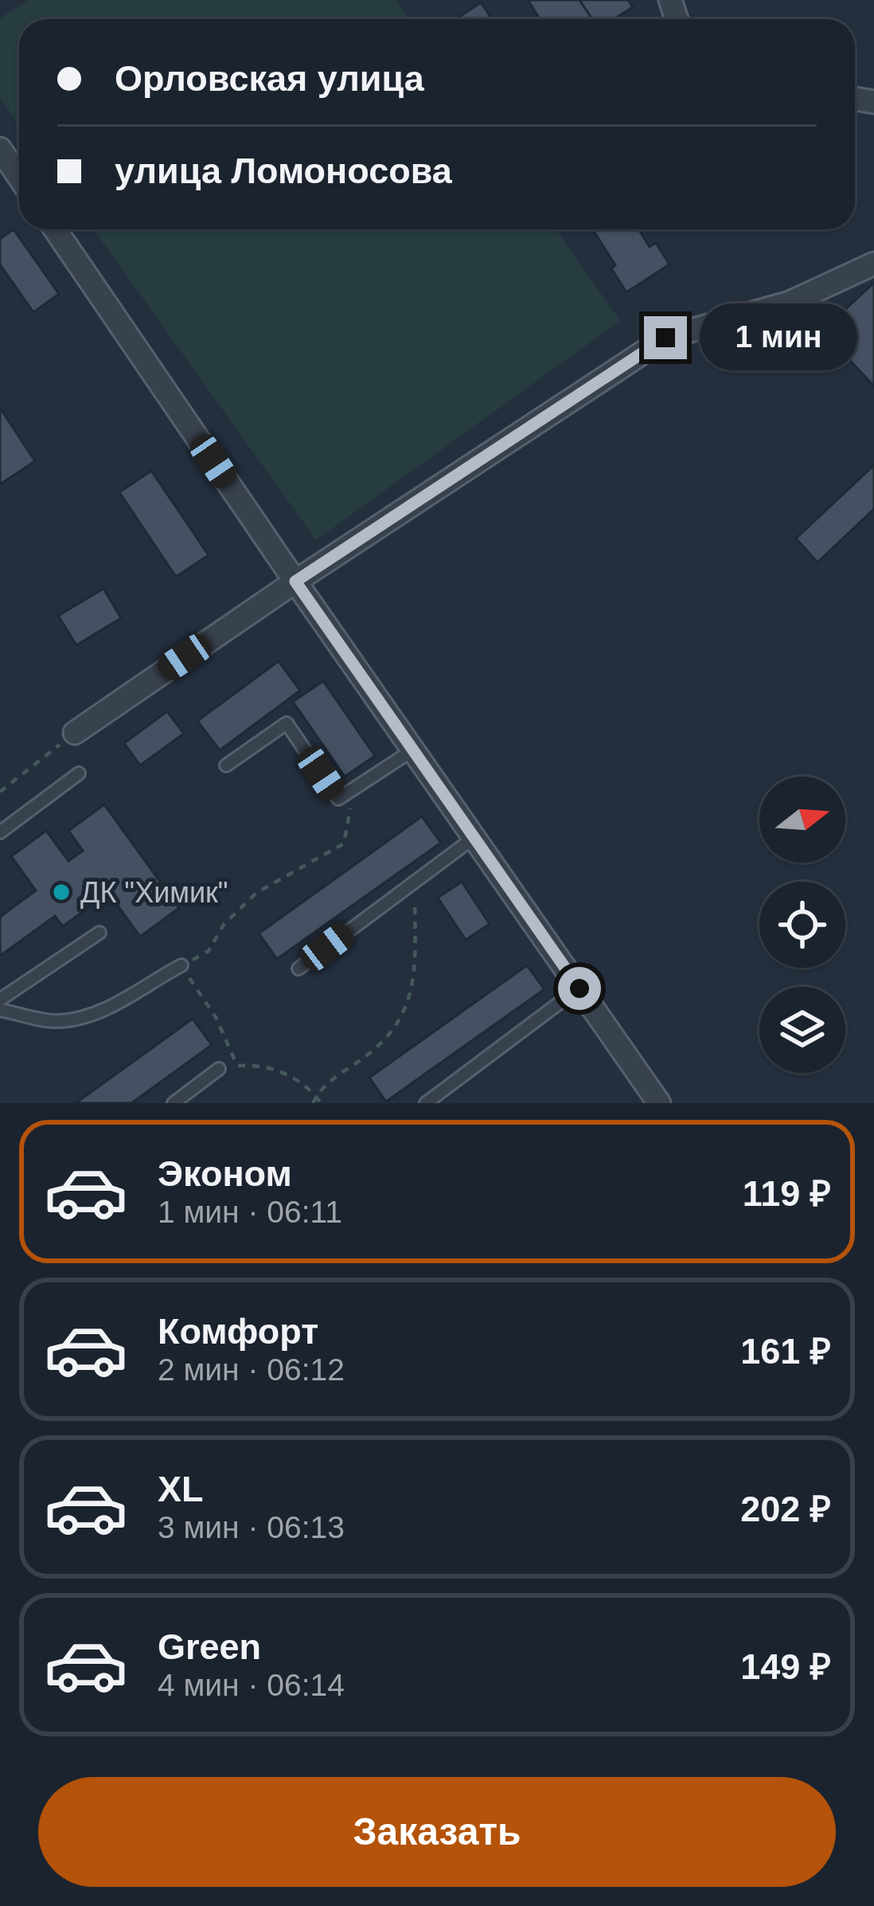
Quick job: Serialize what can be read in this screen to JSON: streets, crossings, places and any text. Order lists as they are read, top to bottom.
{
  "places": ["ДК \"Химик\""],
  "north": "right",
  "page": {
    "banner": ["Орловская улица", "улица Ломоносова"],
    "bubble": "1 мин",
    "list": [
      {
        "name": "Эконом",
        "note": "1 мин · 06:11",
        "value": "119 ₽"
      },
      {
        "name": "Комфорт",
        "note": "2 мин · 06:12",
        "value": "161 ₽"
      },
      {
        "name": "XL",
        "note": "3 мин · 06:13",
        "value": "202 ₽"
      },
      {
        "name": "Green",
        "note": "4 мин · 06:14",
        "value": "149 ₽"
      }
    ],
    "buttons": "Заказать"
  }
}
